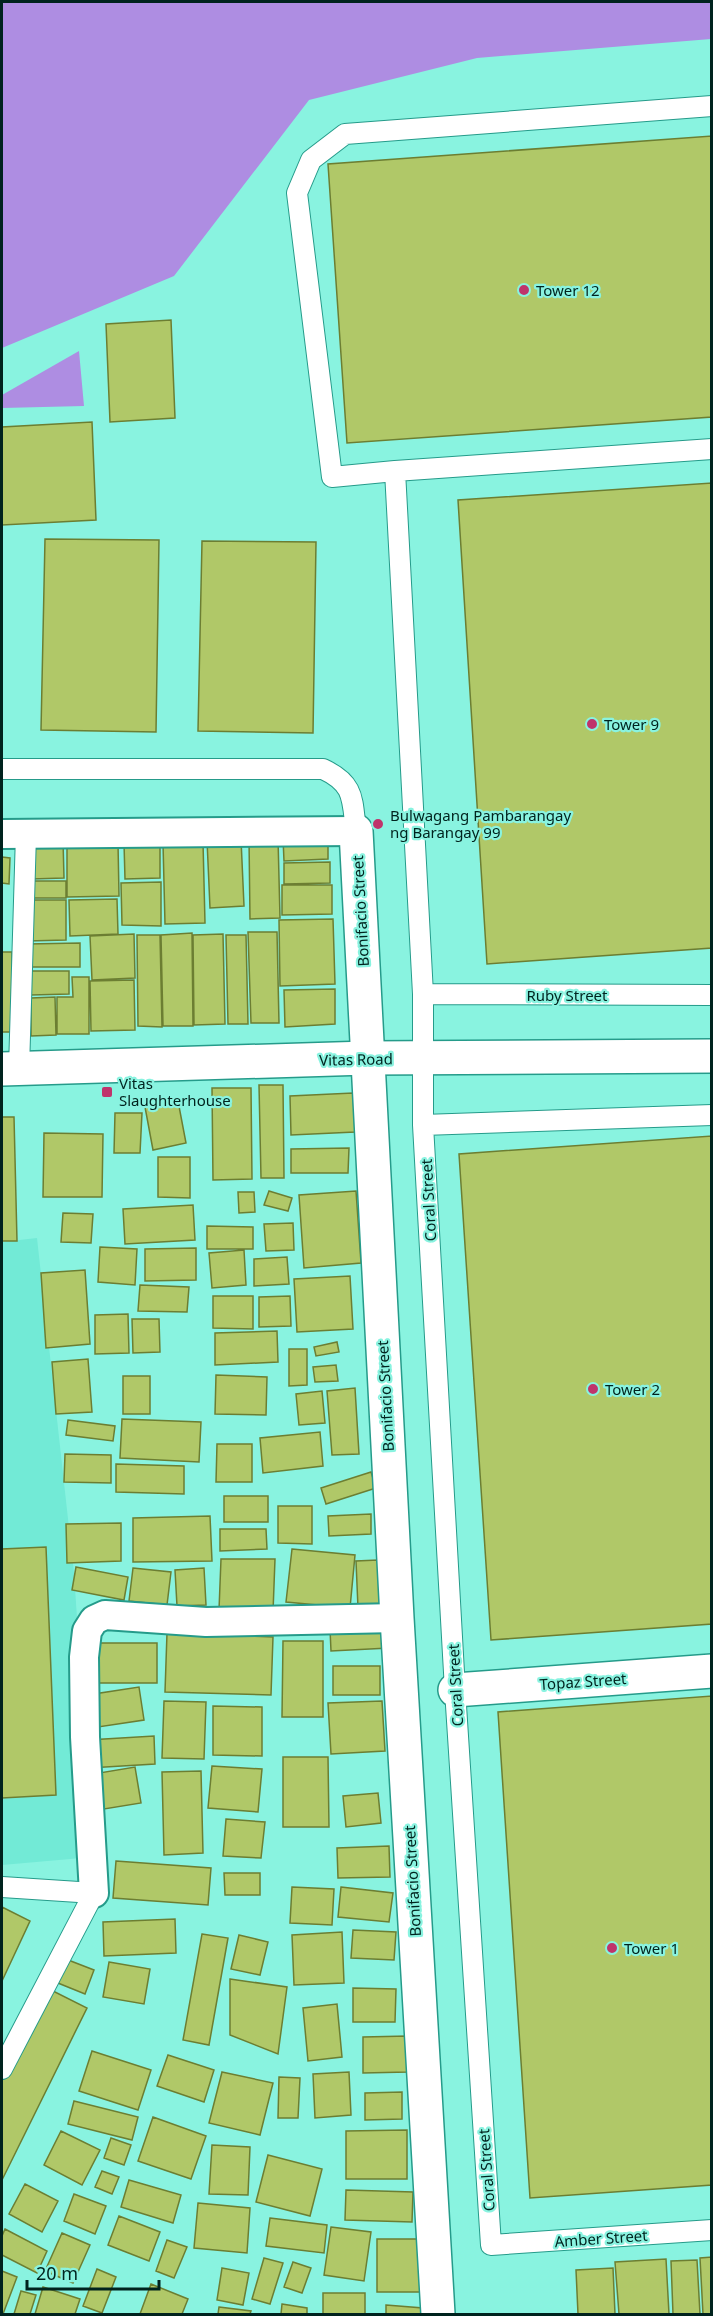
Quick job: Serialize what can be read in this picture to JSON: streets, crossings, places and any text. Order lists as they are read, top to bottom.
{
  "streets": {
    "street": ["Bonifacio Street", "Vitas Road", "Topaz Street"],
    "lane": ["Ruby Street", "Coral Street", "Amber Street"]
  },
  "crossings": [
    ["Bonifacio Street", "Vitas Road"],
    ["Ruby Street", "Coral Street"],
    ["Vitas Road", "Coral Street"],
    ["Coral Street", "Topaz Street"],
    ["Coral Street", "Amber Street"]
  ],
  "places": {
    "other": [
      "Tower 12",
      "Tower 9",
      "Bulwagang Pambarangay ng Barangay 99",
      "Tower 2",
      "Tower 1"
    ],
    "transit": ["Vitas Slaughterhouse"]
  },
  "scale_bar": "20 m"
}
